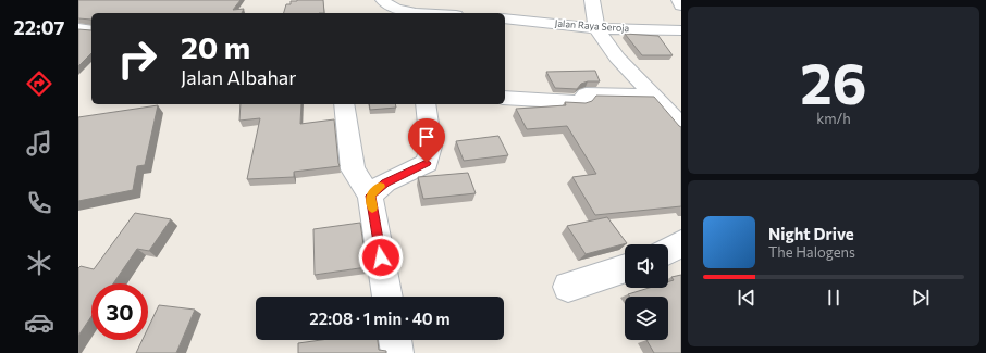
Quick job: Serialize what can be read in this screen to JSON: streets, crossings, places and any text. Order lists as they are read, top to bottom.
{
  "streets": {
    "street": ["Jalan Raya Seroja"]
  },
  "page": {
    "tabs": "22:07",
    "tile": ["26", "km/h"],
    "turn": ["20 m", "Jalan Albahar"],
    "song": ["Night Drive", "The Halogens"],
    "limit": "30",
    "trip": "22:08 · 1 min · 40 m"
  }
}
